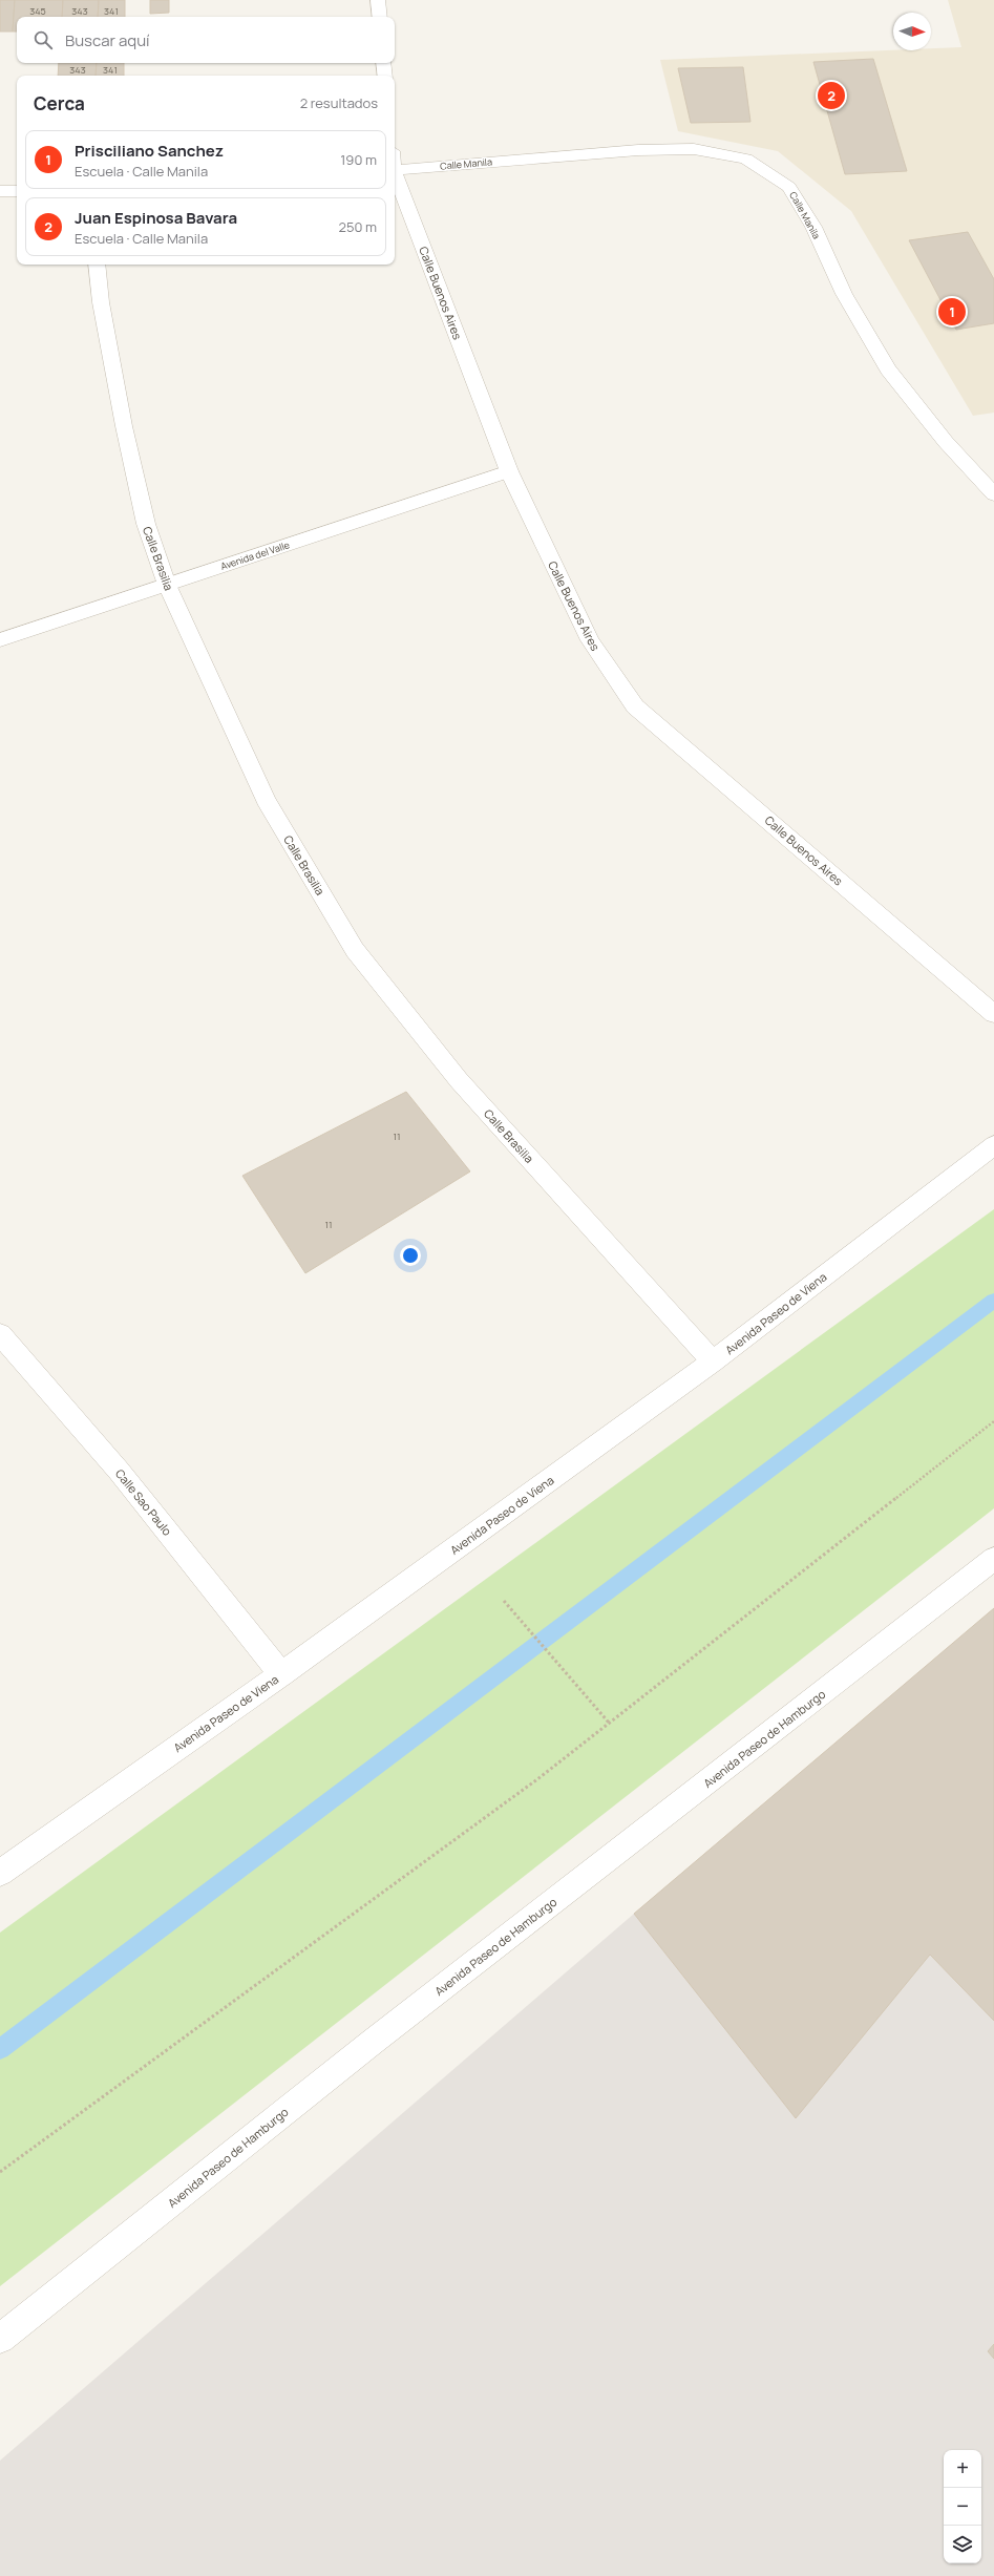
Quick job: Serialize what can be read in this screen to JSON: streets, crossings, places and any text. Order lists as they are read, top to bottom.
{
  "streets": {
    "street": [
      "Calle Manila",
      "Calle Buenos Aires",
      "Avenida del Valle",
      "Calle Brasilia",
      "Avenida Paseo de Viena",
      "Calle Sao Paulo",
      "Avenida Paseo de Hamburgo"
    ]
  },
  "crossings": [
    ["Calle Buenos Aires", "Avenida del Valle"],
    ["Avenida del Valle", "Calle Brasilia"],
    ["Calle Brasilia", "Avenida Paseo de Viena"],
    ["Avenida Paseo de Viena", "Calle Sao Paulo"]
  ],
  "house_numbers": [
    "345",
    "343",
    "341",
    "343",
    "341",
    "11",
    "11"
  ],
  "north": "right",
  "page": {
    "search": "Buscar aquí",
    "heading": ["Cerca", "2 resultados"],
    "pins": ["2", "1"],
    "list": [
      {
        "mark": "1",
        "name": "Prisciliano Sanchez",
        "note": "Escuela · Calle Manila",
        "value": "190 m"
      },
      {
        "mark": "2",
        "name": "Juan Espinosa Bavara",
        "note": "Escuela · Calle Manila",
        "value": "250 m"
      }
    ],
    "map_buttons": ["+", "−"]
  }
}
